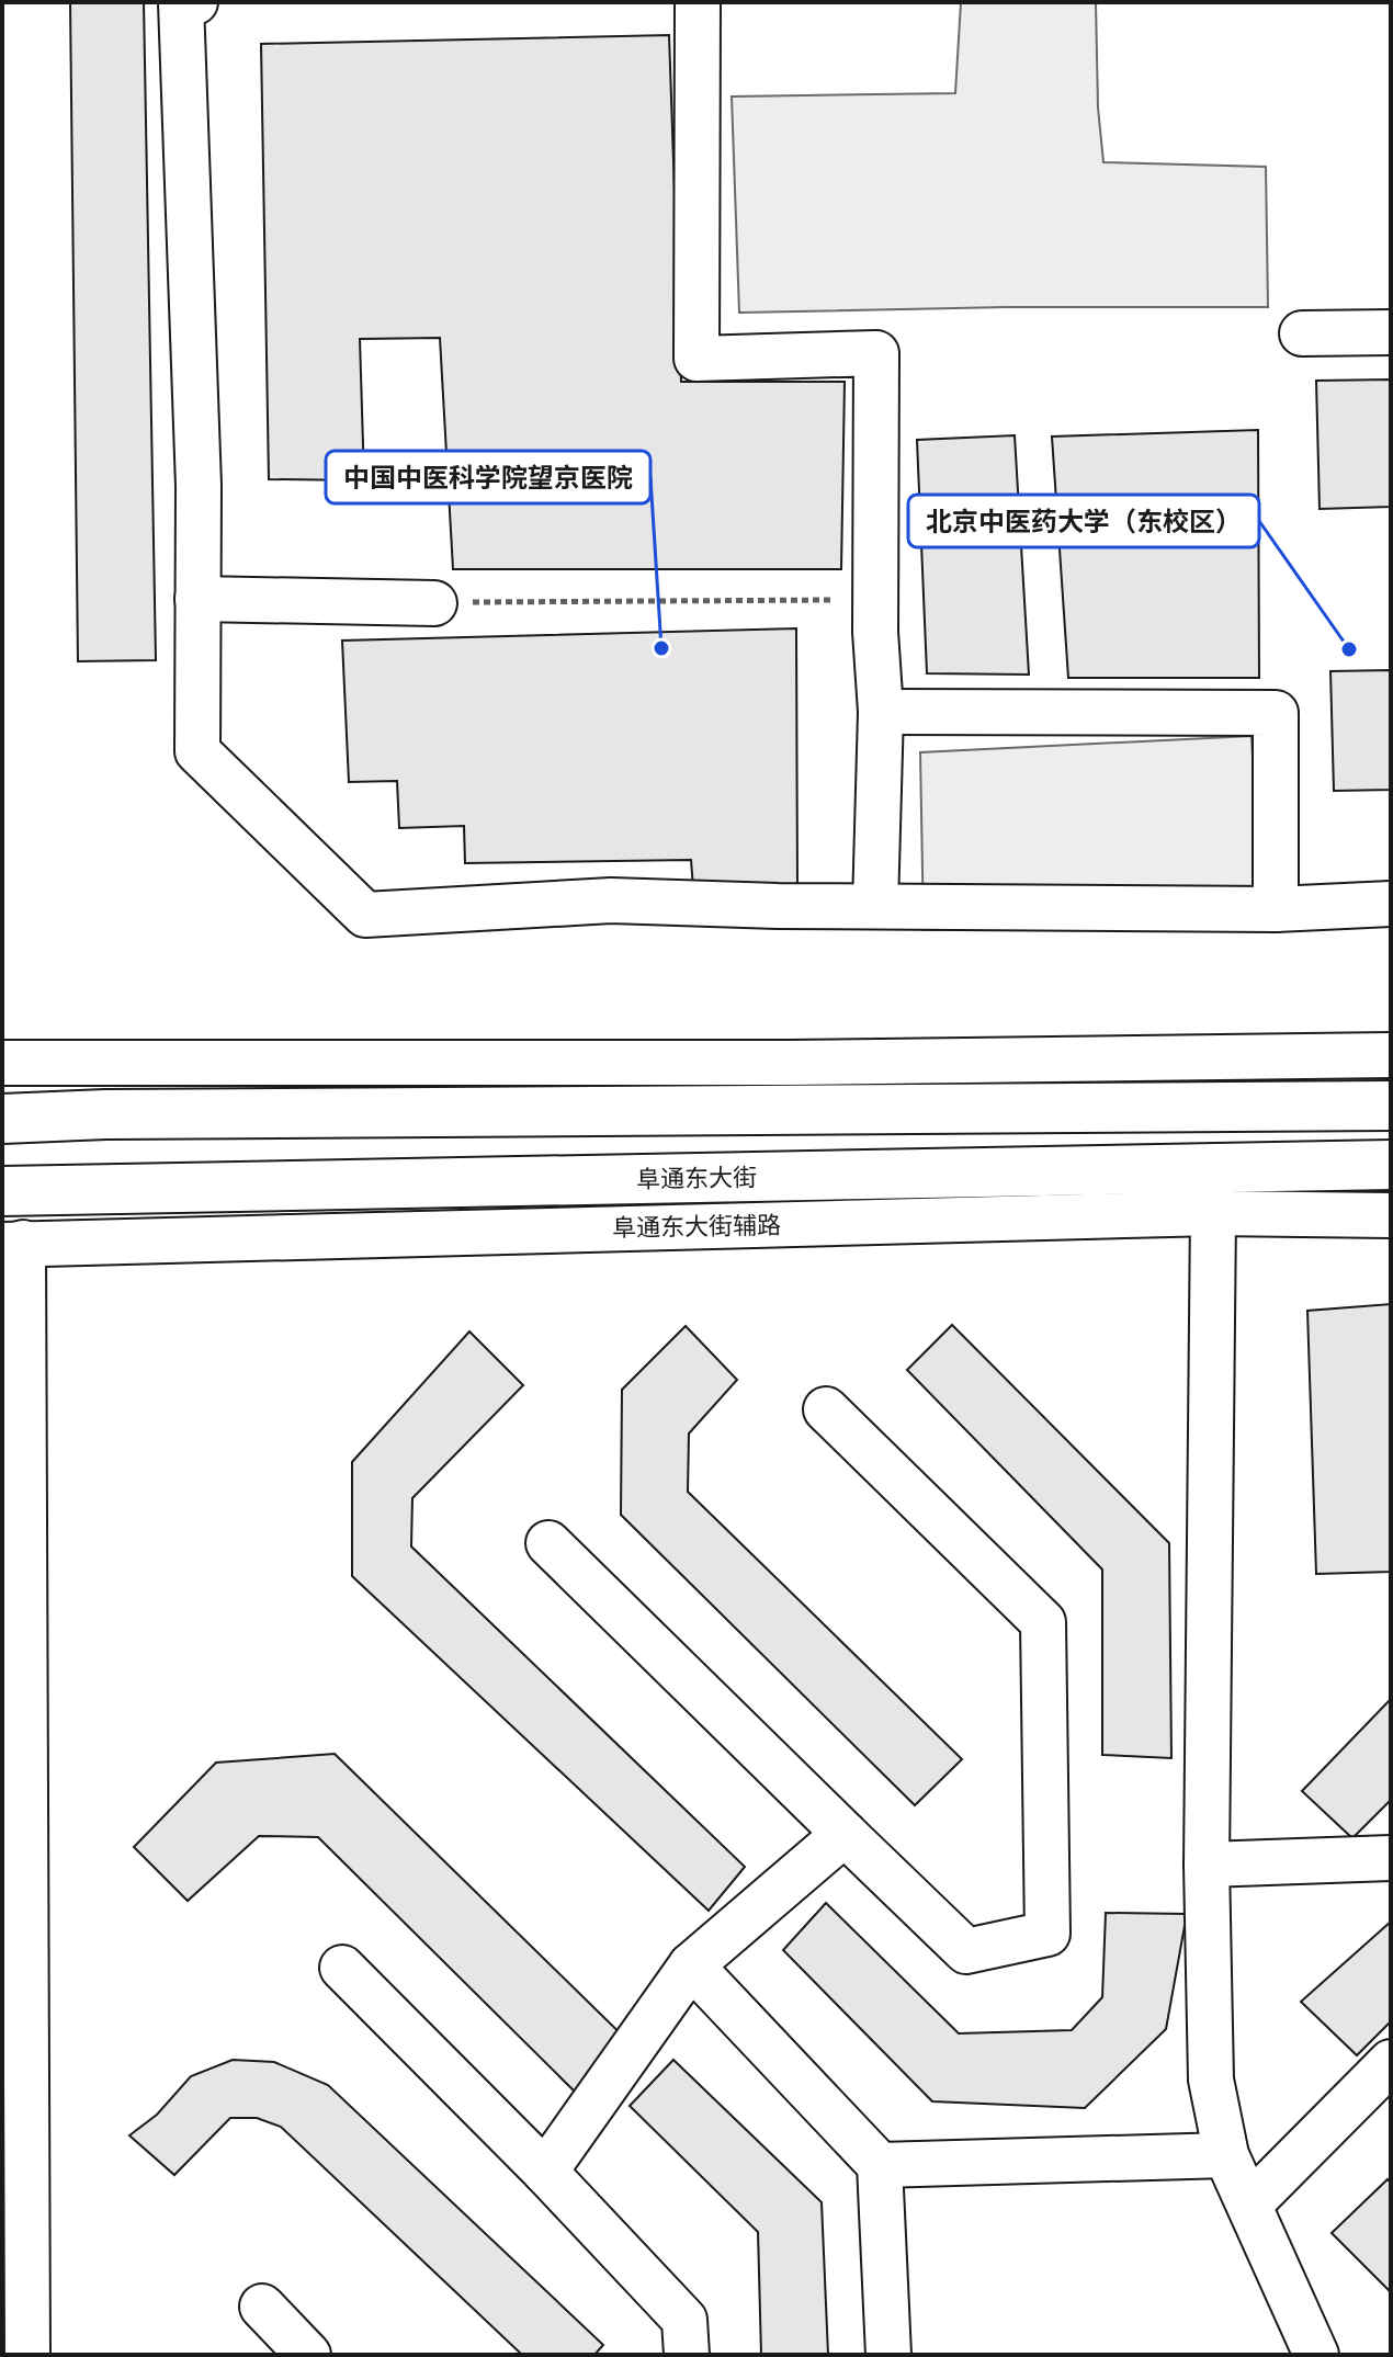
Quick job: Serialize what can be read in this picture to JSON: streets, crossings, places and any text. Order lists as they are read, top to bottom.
{
  "streets": {
    "main road": ["阜通东大街"],
    "street": ["阜通东大街辅路"]
  },
  "crossings": [
    ["阜通东大街", "阜通东大街辅路"]
  ],
  "places": ["中国中医科学院望京医院", "北京中医药大学（东校区）"]
}
